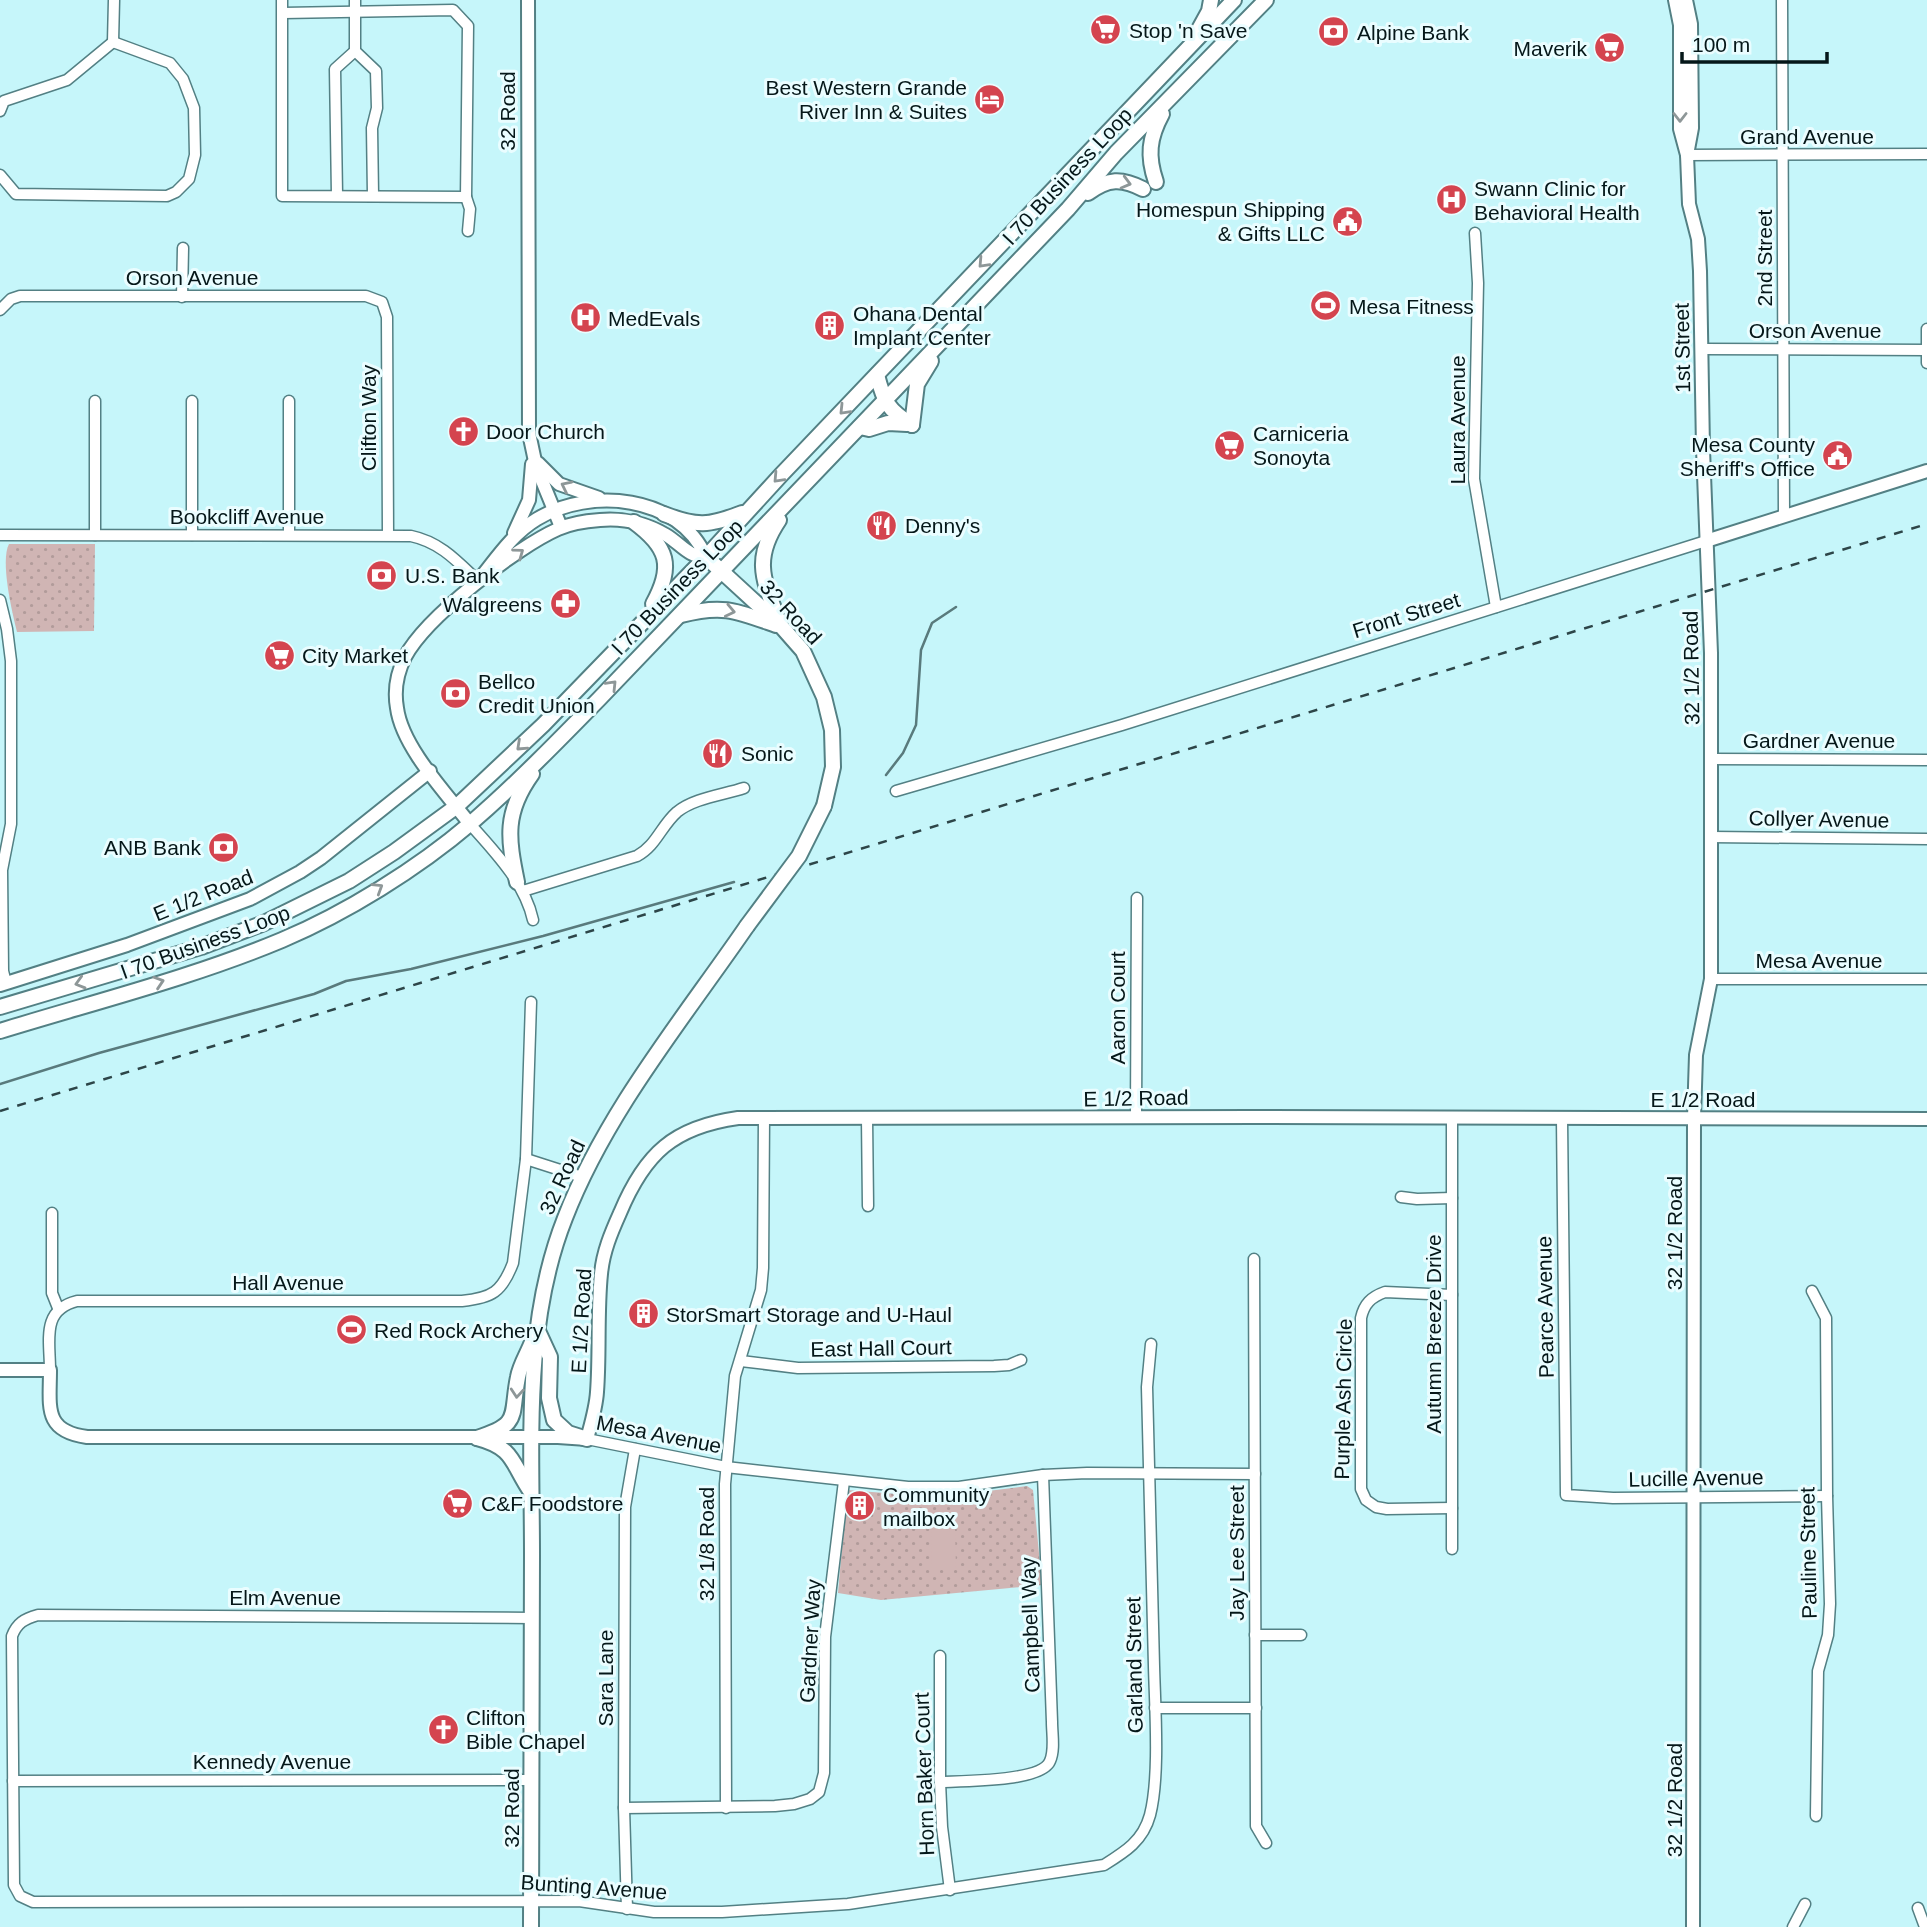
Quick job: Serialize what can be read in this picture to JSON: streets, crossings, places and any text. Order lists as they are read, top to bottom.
{
  "streets": {
    "main road": ["32 Road", "I 70 Business Loop"],
    "street": [
      "Grand Avenue",
      "2nd Street",
      "Orson Avenue",
      "1st Street",
      "Clifton Way",
      "Laura Avenue",
      "Bookcliff Avenue",
      "Front Street",
      "32 1/2 Road",
      "Gardner Avenue",
      "Collyer Avenue",
      "E 1/2 Road",
      "Mesa Avenue",
      "Aaron Court",
      "Hall Avenue",
      "Pearce Avenue",
      "Autumn Breeze Drive",
      "East Hall Court",
      "Purple Ash Circle",
      "Lucille Avenue",
      "32 1/8 Road",
      "Jay Lee Street",
      "Pauline Street",
      "Elm Avenue",
      "Campbell Way",
      "Gardner Way",
      "Garland Street",
      "Sara Lane",
      "Kennedy Avenue",
      "Horn Baker Court",
      "Bunting Avenue"
    ]
  },
  "crossings": [
    ["32 Road", "I 70 Business Loop"],
    ["32 Road", "Bookcliff Avenue"],
    ["32 Road", "E 1/2 Road"],
    ["32 Road", "Mesa Avenue"],
    ["32 Road", "Hall Avenue"],
    ["32 Road", "Elm Avenue"],
    ["32 Road", "Kennedy Avenue"],
    ["32 Road", "Bunting Avenue"],
    ["Grand Avenue", "2nd Street"],
    ["Grand Avenue", "1st Street"],
    ["2nd Street", "Orson Avenue"],
    ["2nd Street", "Front Street"],
    ["Orson Avenue", "1st Street"],
    ["Orson Avenue", "Clifton Way"],
    ["1st Street", "Front Street"],
    ["1st Street", "32 1/2 Road"],
    ["Clifton Way", "Bookcliff Avenue"],
    ["Laura Avenue", "Front Street"],
    ["Front Street", "32 1/2 Road"],
    ["32 1/2 Road", "Gardner Avenue"],
    ["32 1/2 Road", "Collyer Avenue"],
    ["32 1/2 Road", "E 1/2 Road"],
    ["32 1/2 Road", "Mesa Avenue"],
    ["32 1/2 Road", "Lucille Avenue"],
    ["E 1/2 Road", "Mesa Avenue"],
    ["E 1/2 Road", "Aaron Court"],
    ["E 1/2 Road", "Pearce Avenue"],
    ["E 1/2 Road", "Autumn Breeze Drive"],
    ["E 1/2 Road", "32 1/8 Road"],
    ["Mesa Avenue", "32 1/8 Road"],
    ["Mesa Avenue", "Jay Lee Street"],
    ["Mesa Avenue", "Campbell Way"],
    ["Mesa Avenue", "Gardner Way"],
    ["Mesa Avenue", "Garland Street"],
    ["Mesa Avenue", "Sara Lane"],
    ["Pearce Avenue", "Lucille Avenue"],
    ["Autumn Breeze Drive", "Purple Ash Circle"],
    ["East Hall Court", "32 1/8 Road"],
    ["Lucille Avenue", "Pauline Street"],
    ["32 1/8 Road", "Gardner Way"],
    ["Elm Avenue", "Kennedy Avenue"],
    ["Elm Avenue", "Bunting Avenue"],
    ["Campbell Way", "Horn Baker Court"],
    ["Garland Street", "Bunting Avenue"],
    ["Sara Lane", "Bunting Avenue"],
    ["Kennedy Avenue", "Bunting Avenue"],
    ["Horn Baker Court", "Bunting Avenue"]
  ],
  "places": {
    "supermarket": [
      "Stop 'n Save",
      "Maverik",
      "Carniceria Sonoyta",
      "City Market",
      "C&F Foodstore"
    ],
    "bank": [
      "Alpine Bank",
      "U.S. Bank",
      "Bellco Credit Union",
      "ANB Bank"
    ],
    "hotel": ["Best Western Grande River Inn & Suites"],
    "hospital": ["Swann Clinic for Behavioral Health", "MedEvals"],
    "public building": ["Homespun Shipping & Gifts LLC", "Mesa County Sheriff's Office"],
    "sports": ["Mesa Fitness", "Red Rock Archery"],
    "building": ["Ohana Dental Implant Center", "StorSmart Storage and U-Haul", "Community mailbox"],
    "church": ["Door Church", "Clifton Bible Chapel"],
    "restaurant": ["Denny's", "Sonic"],
    "pharmacy": ["Walgreens"]
  },
  "scale_bar": "100 m"
}
